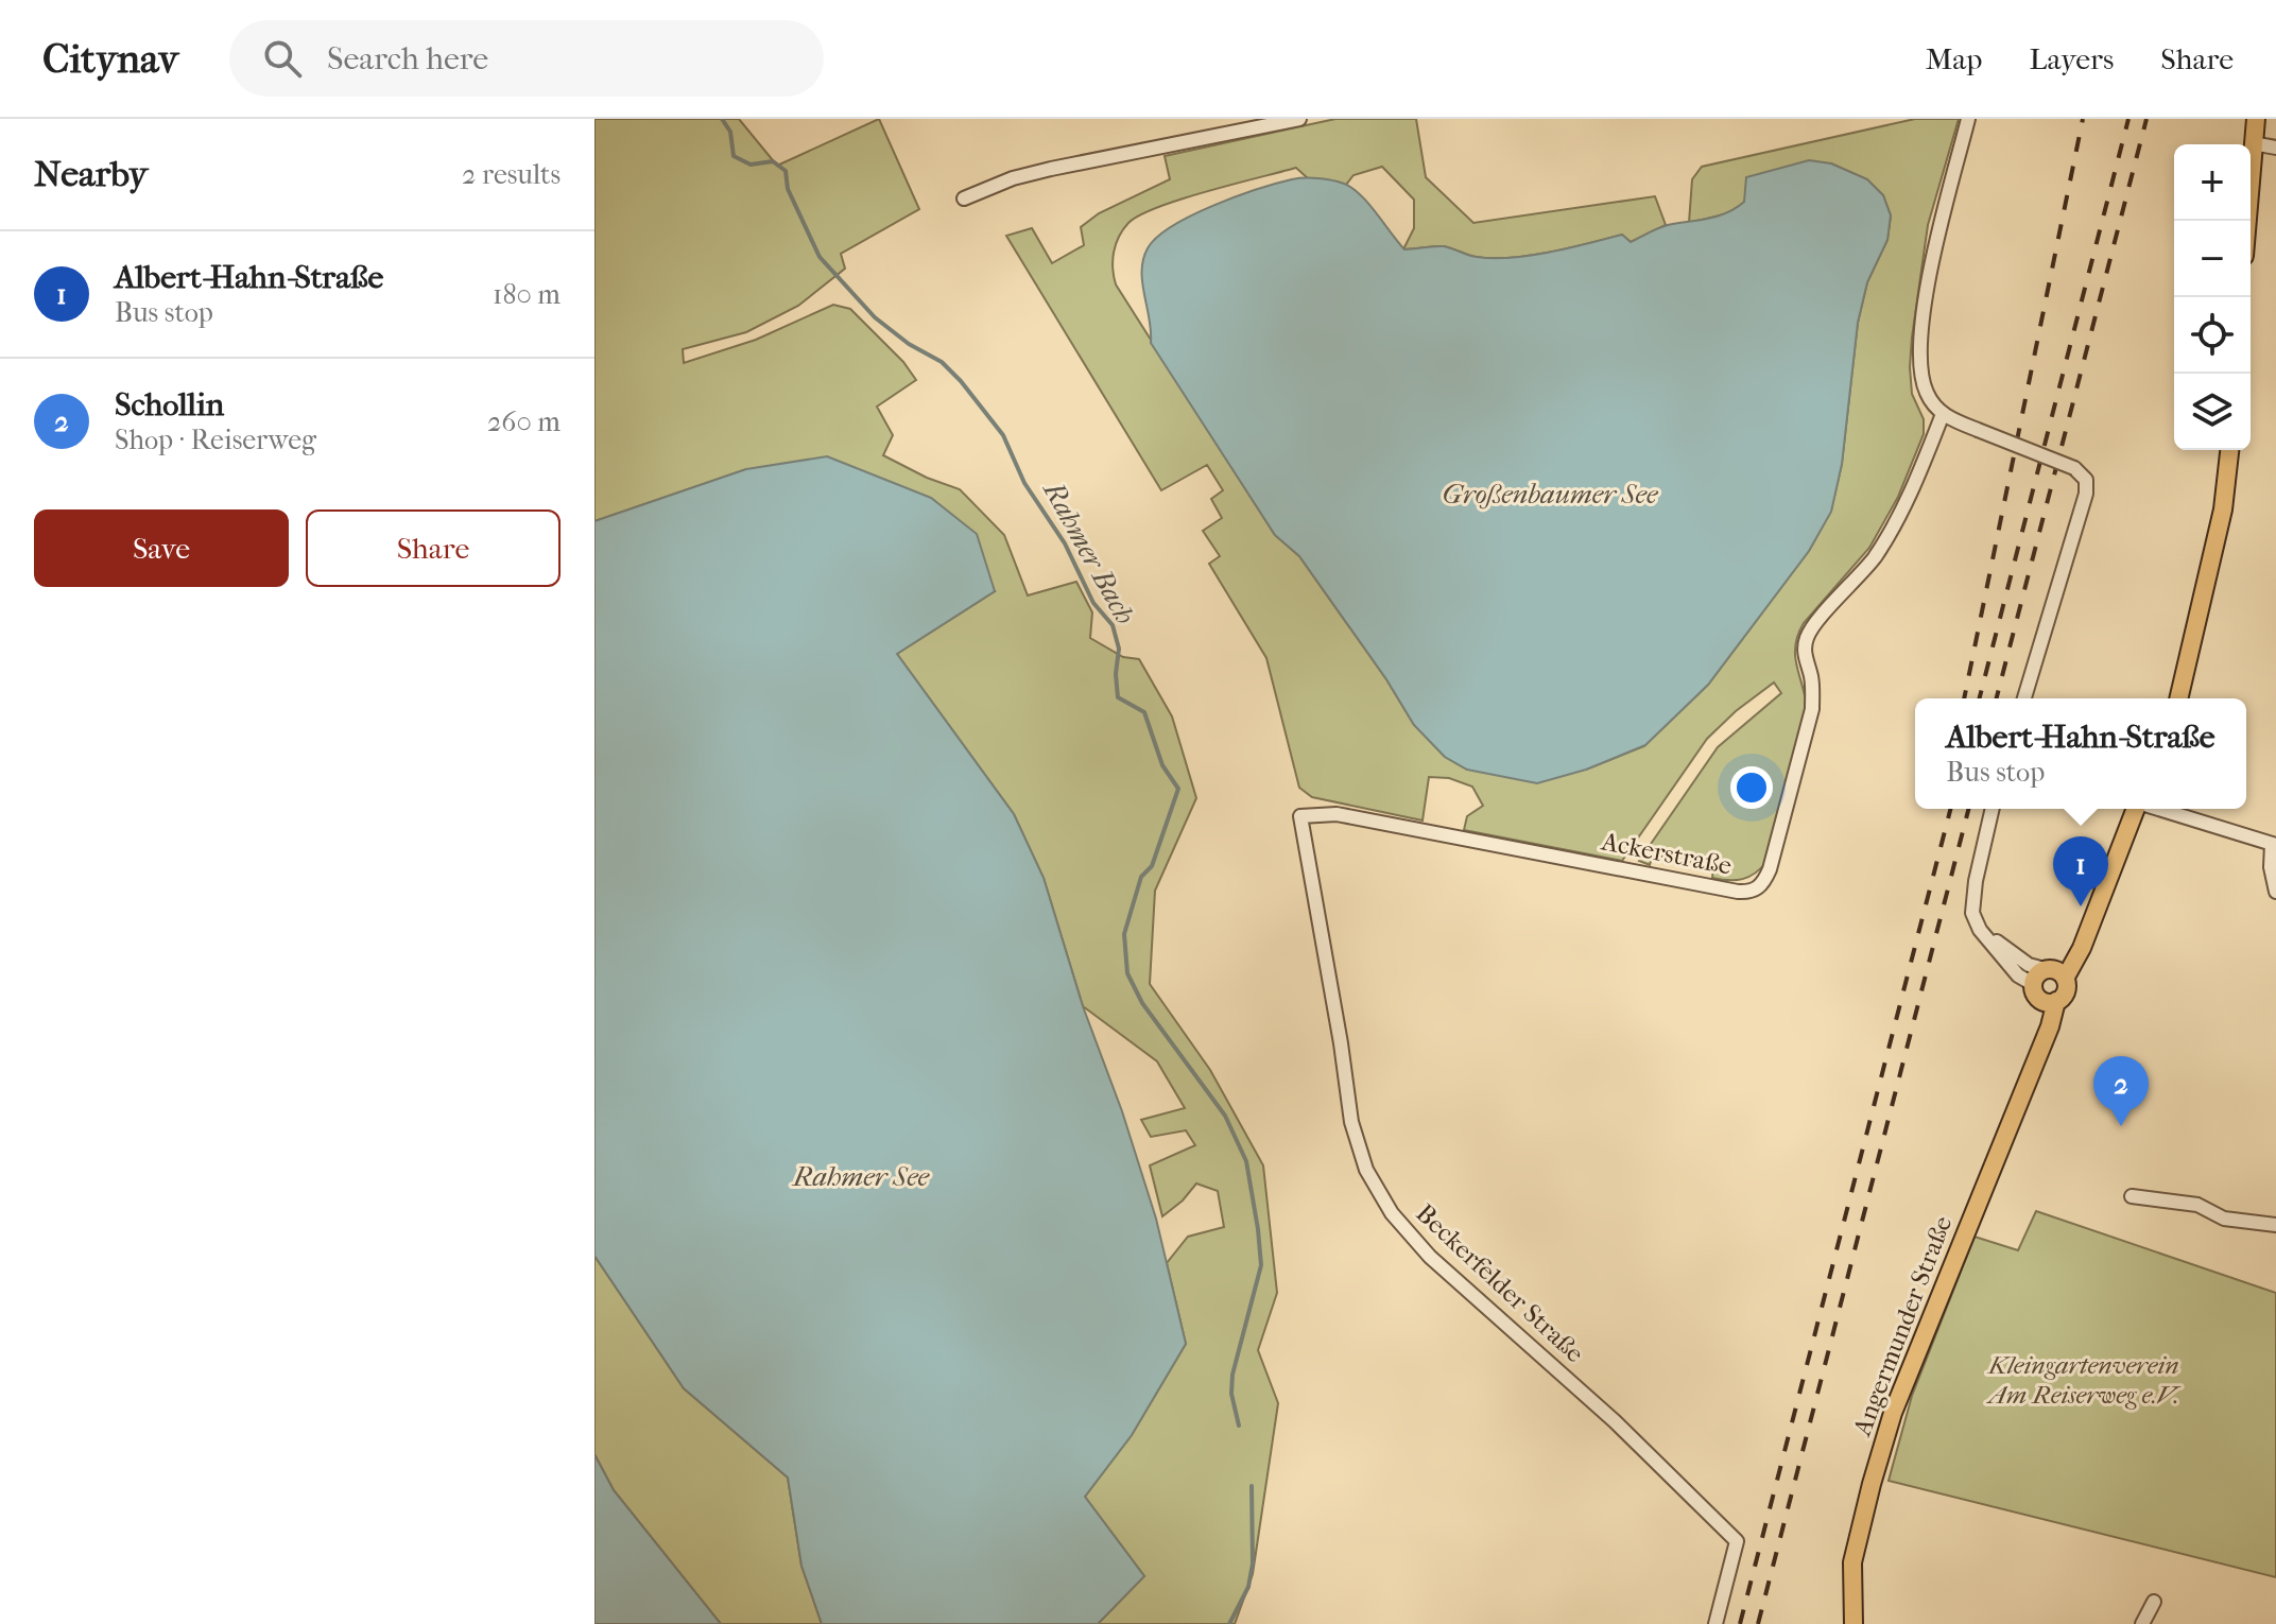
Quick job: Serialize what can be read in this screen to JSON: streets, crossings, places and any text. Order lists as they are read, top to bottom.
{
  "streets": {
    "main road": ["Angermunder Straße"],
    "street": ["Ackerstraße", "Beckerfelder Straße"]
  },
  "crossings": [
    ["Ackerstraße", "Beckerfelder Straße"]
  ],
  "water": ["Großenbaumer See", "Rahmer Bach", "Rahmer See"],
  "parks": ["Kleingartenverein Am Reiserweg e.V."],
  "page": {
    "header": "Citynav",
    "search": "Search here",
    "nav": ["Map", "Layers", "Share"],
    "heading": ["Nearby", "2 results"],
    "map_buttons": ["+", "−"],
    "list": [
      {
        "mark": "1",
        "name": "Albert-Hahn-Straße",
        "note": "Bus stop",
        "value": "180 m"
      },
      {
        "mark": "2",
        "name": "Schollin",
        "note": "Shop · Reiserweg",
        "value": "260 m"
      }
    ],
    "buttons": ["Save", "Share"],
    "popup": ["Albert-Hahn-Straße", "Bus stop"],
    "pins": ["1", "2"]
  }
}
